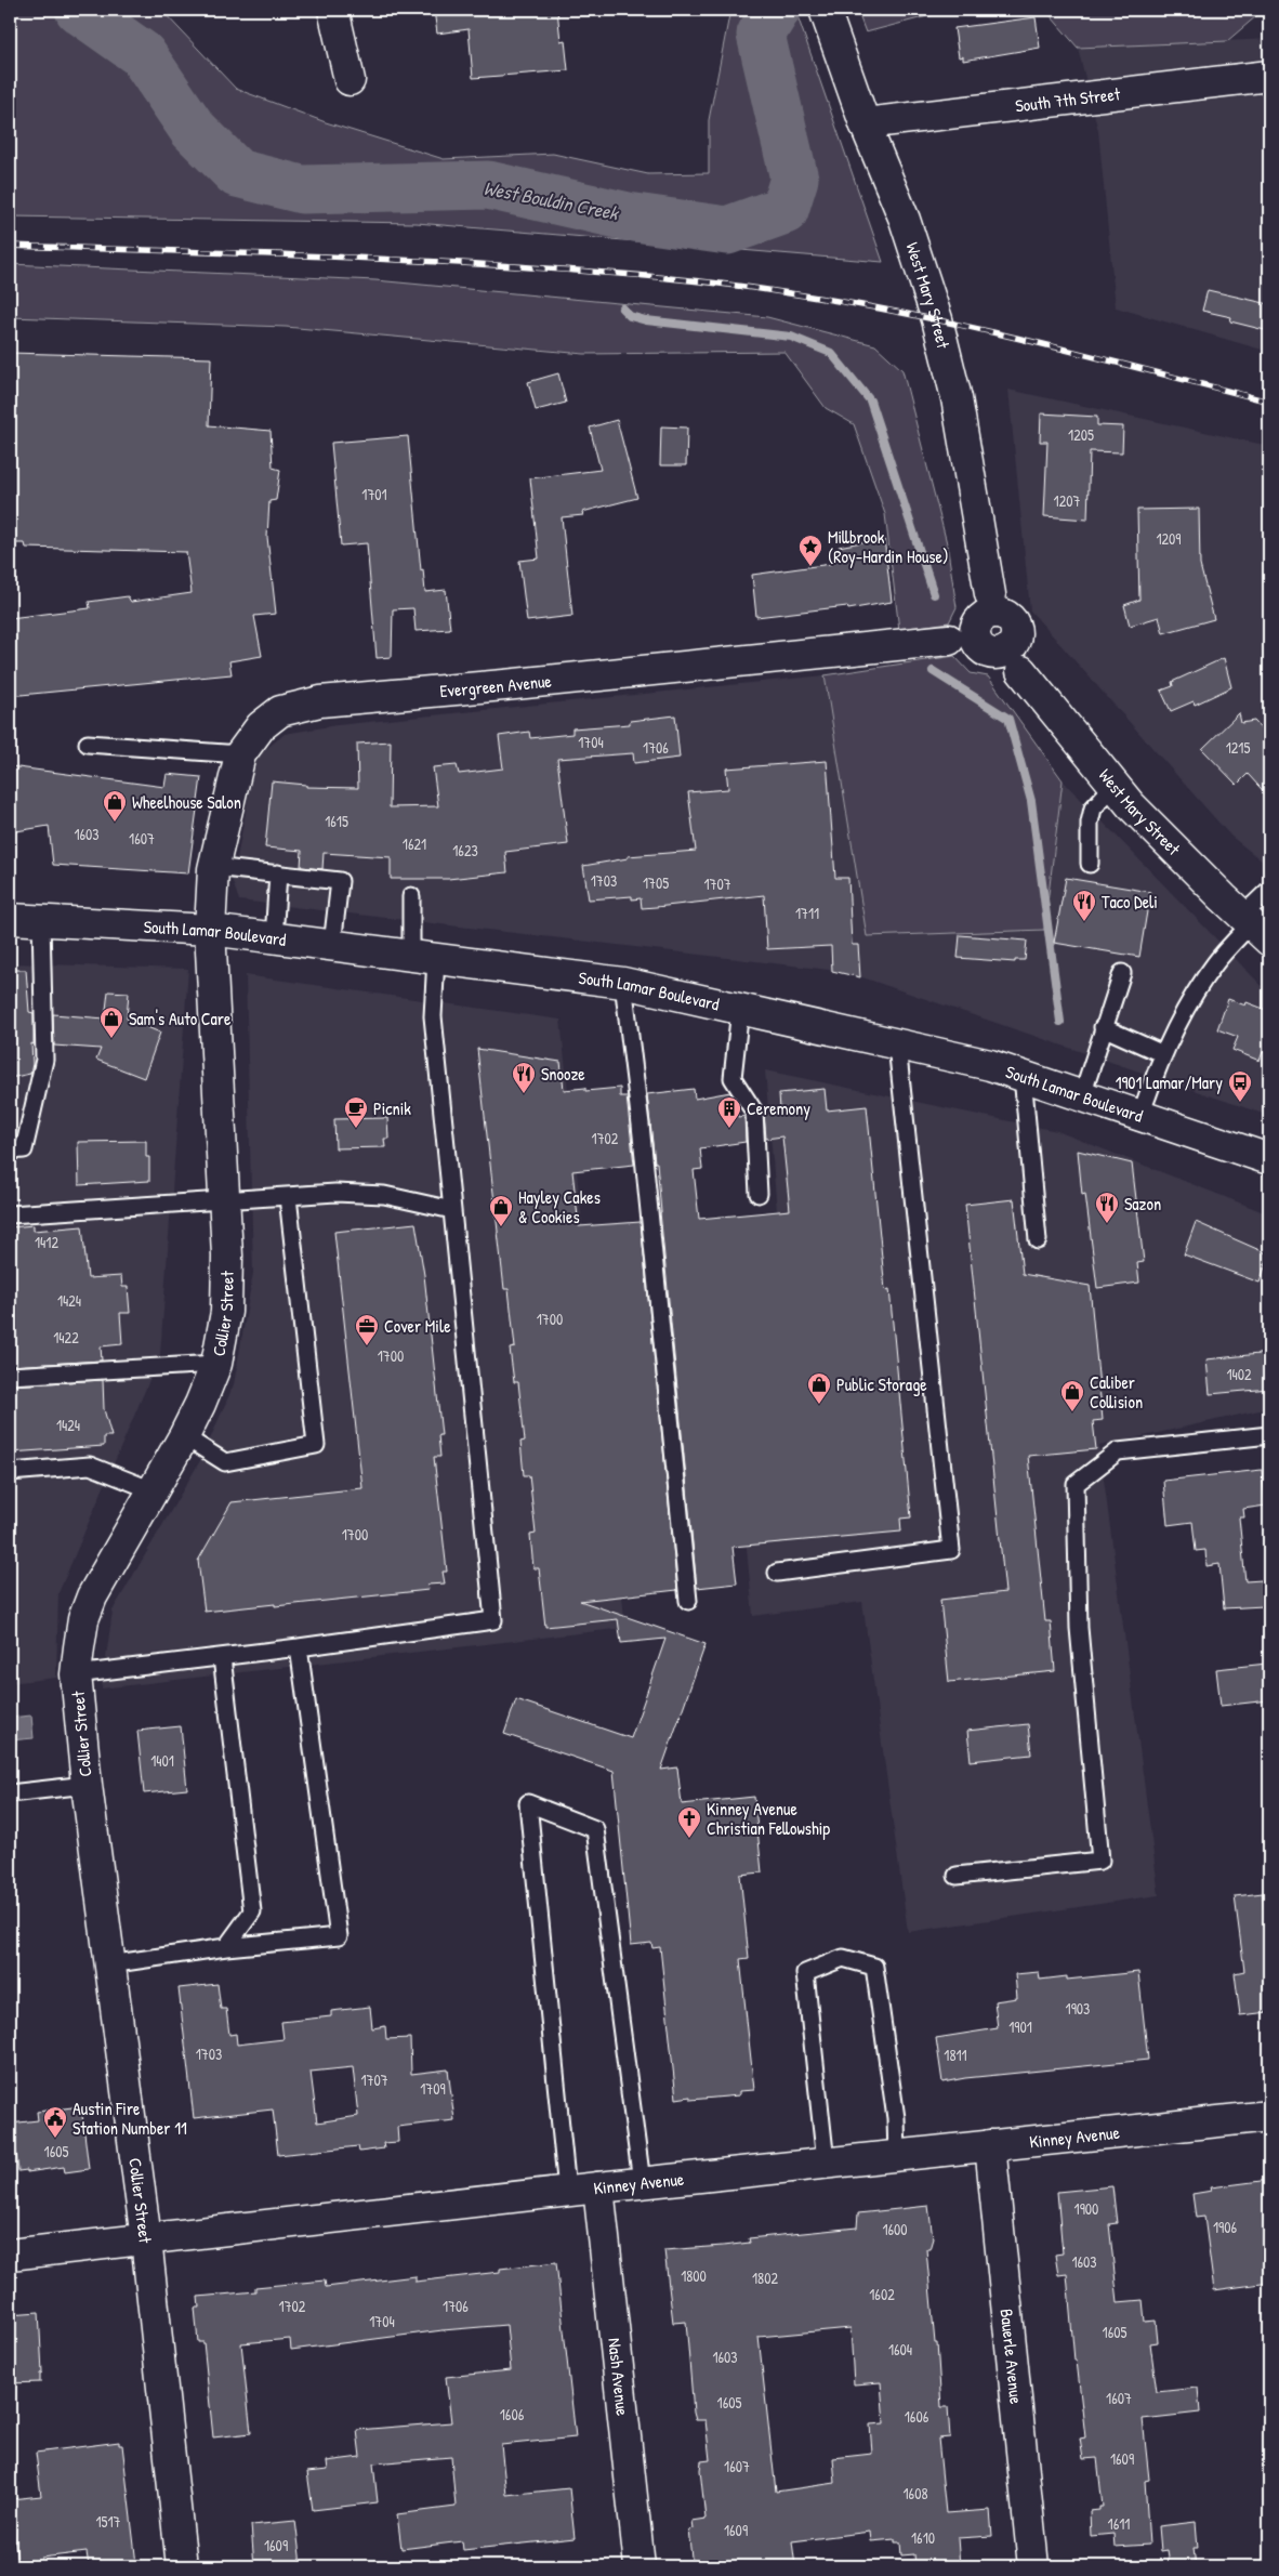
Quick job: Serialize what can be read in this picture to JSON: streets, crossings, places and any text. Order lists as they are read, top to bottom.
{
  "streets": {
    "street": [
      "South 7th Street",
      "West Mary Street",
      "Evergreen Avenue",
      "South Lamar Boulevard",
      "Collier Street",
      "Kinney Avenue",
      "Bauerle Avenue",
      "Nash Avenue"
    ]
  },
  "crossings": [
    ["South 7th Street", "West Mary Street"],
    ["West Mary Street", "Evergreen Avenue"],
    ["Evergreen Avenue", "South Lamar Boulevard"],
    ["Evergreen Avenue", "Collier Street"],
    ["South Lamar Boulevard", "Collier Street"],
    ["Collier Street", "Kinney Avenue"],
    ["Kinney Avenue", "Bauerle Avenue"],
    ["Kinney Avenue", "Nash Avenue"]
  ],
  "water": ["West Bouldin Creek"],
  "places": {
    "place": ["Millbrook (Roy-Hardin House)"],
    "shop": [
      "Wheelhouse Salon",
      "Sam's Auto Care",
      "Hayley Cakes & Cookies",
      "Public Storage",
      "Caliber Collision"
    ],
    "restaurant": ["Taco Deli", "Snooze", "Sazon"],
    "bus stop": ["1901 Lamar/Mary"],
    "cafe": ["Picnik"],
    "building": ["Ceremony"],
    "office": ["Cover Mile"],
    "church": ["Kinney Avenue Christian Fellowship"],
    "public building": ["Austin Fire Station Number 11"]
  },
  "house_numbers": [
    "1205",
    "1701",
    "1207",
    "1209",
    "1704",
    "1706",
    "1215",
    "1615",
    "1603",
    "1607",
    "1621",
    "1623",
    "1703",
    "1705",
    "1707",
    "1711",
    "1702",
    "1412",
    "1424",
    "1700",
    "1422",
    "1700",
    "1402",
    "1424",
    "1700",
    "1401",
    "1903",
    "1901",
    "1703",
    "1811",
    "1707",
    "1709",
    "1605",
    "1900",
    "1906",
    "1600",
    "1603",
    "1800",
    "1802",
    "1602",
    "1702",
    "1706",
    "1704",
    "1605",
    "1604",
    "1603",
    "1607",
    "1605",
    "1606",
    "1606",
    "1609",
    "1607",
    "1608",
    "1517",
    "1611",
    "1609",
    "1610",
    "1609"
  ]
}
